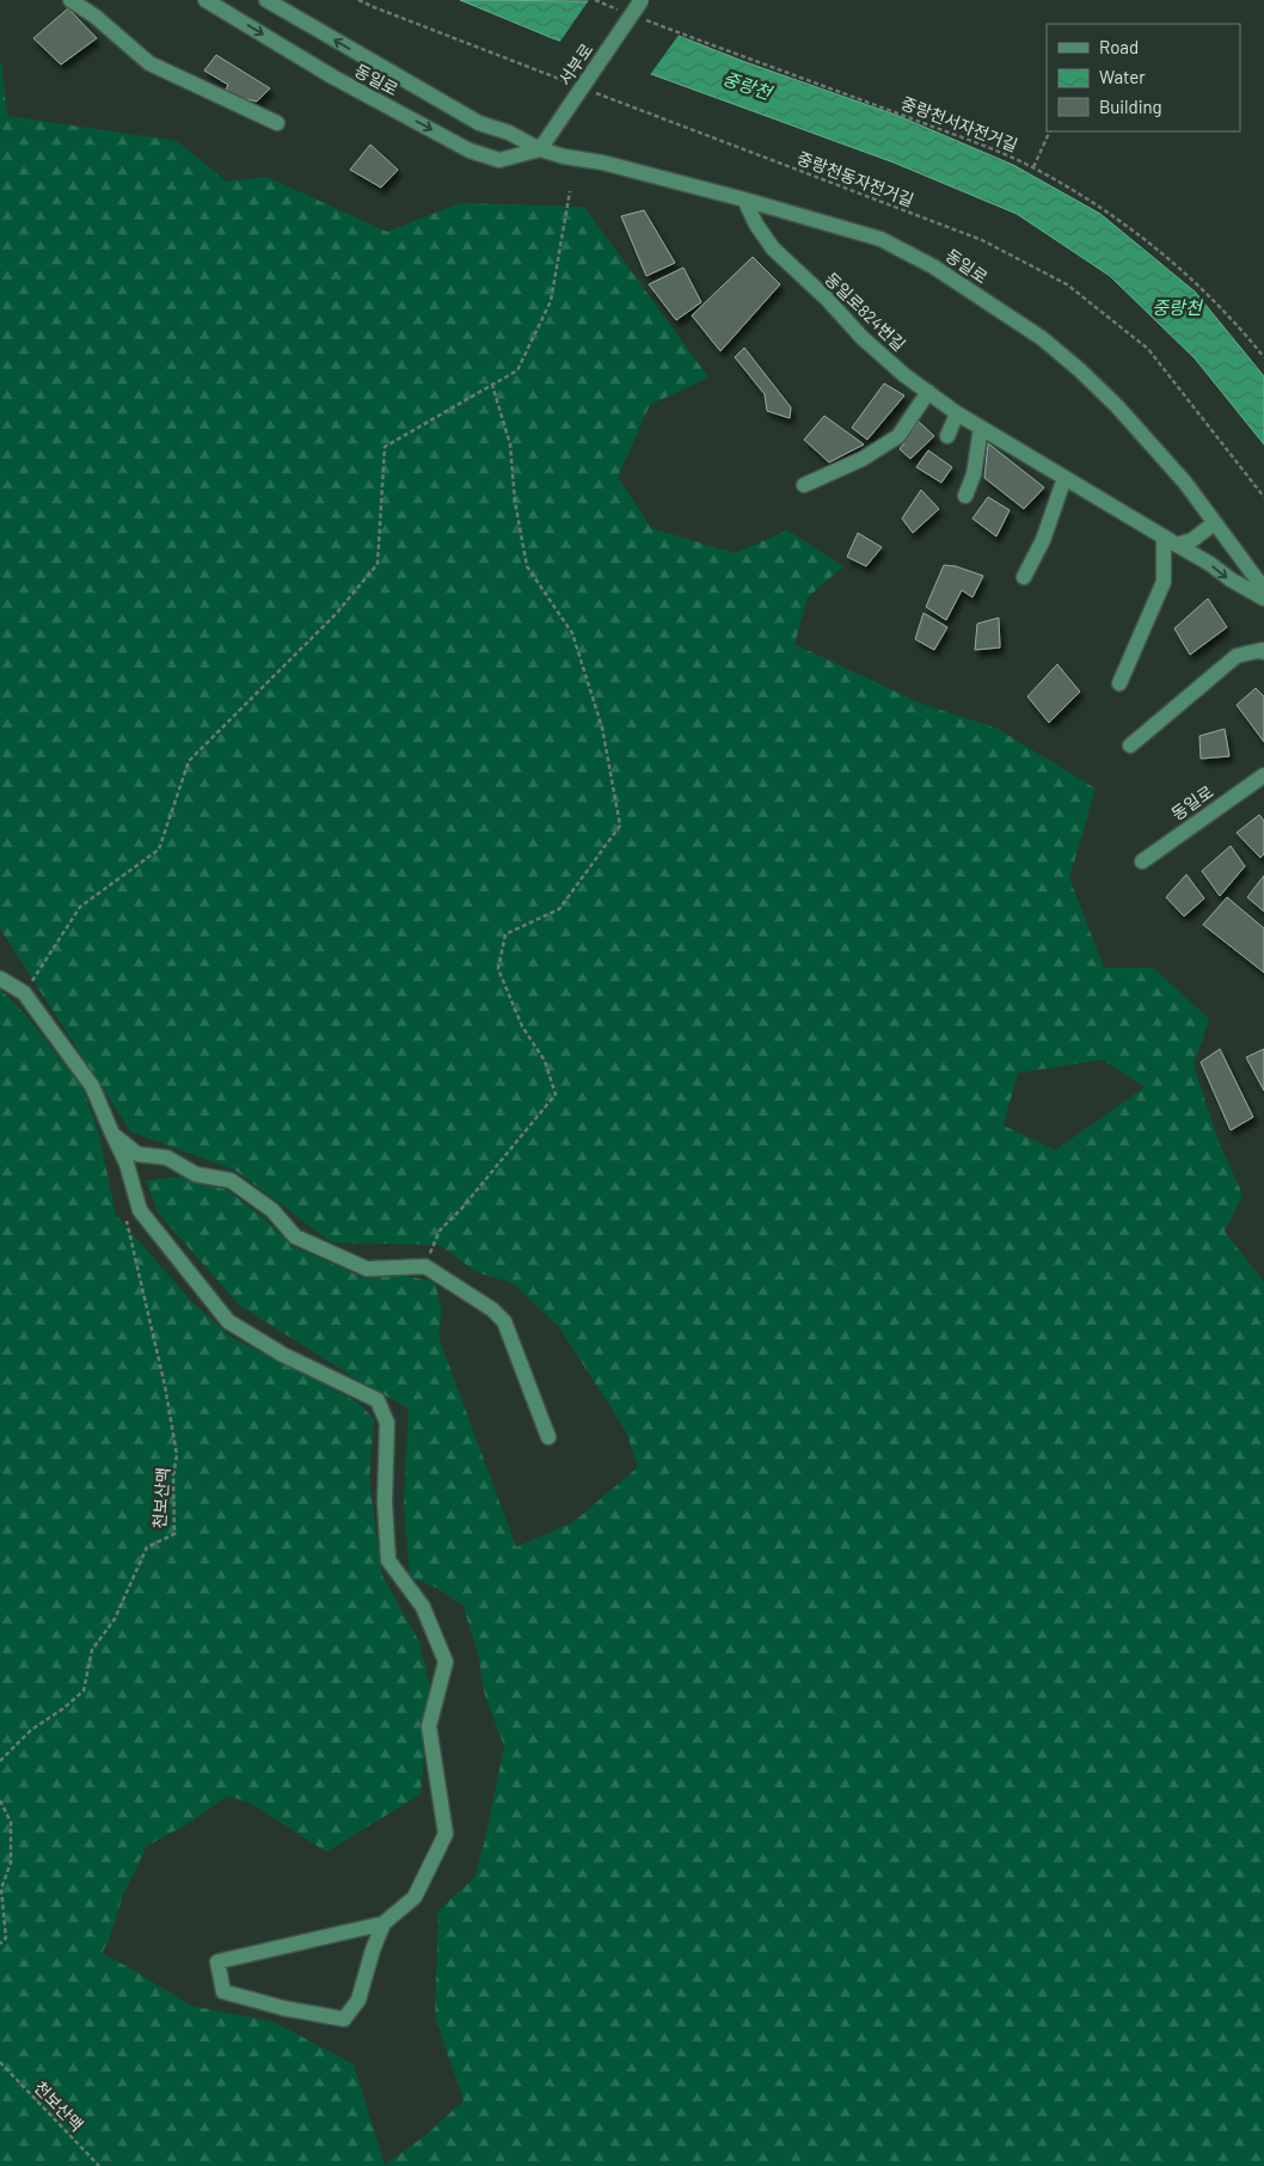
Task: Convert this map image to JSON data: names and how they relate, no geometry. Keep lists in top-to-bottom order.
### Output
{
  "streets": {
    "street": ["서부로", "동일로", "동일로824번길"],
    "path": ["중랑천서자전거길", "중랑천동자전거길", "천보산맥"]
  },
  "crossings": [
    ["서부로", "동일로"],
    ["동일로", "동일로824번길"]
  ],
  "water": ["중랑천"],
  "legend": ["Road", "Water", "Building"]
}
